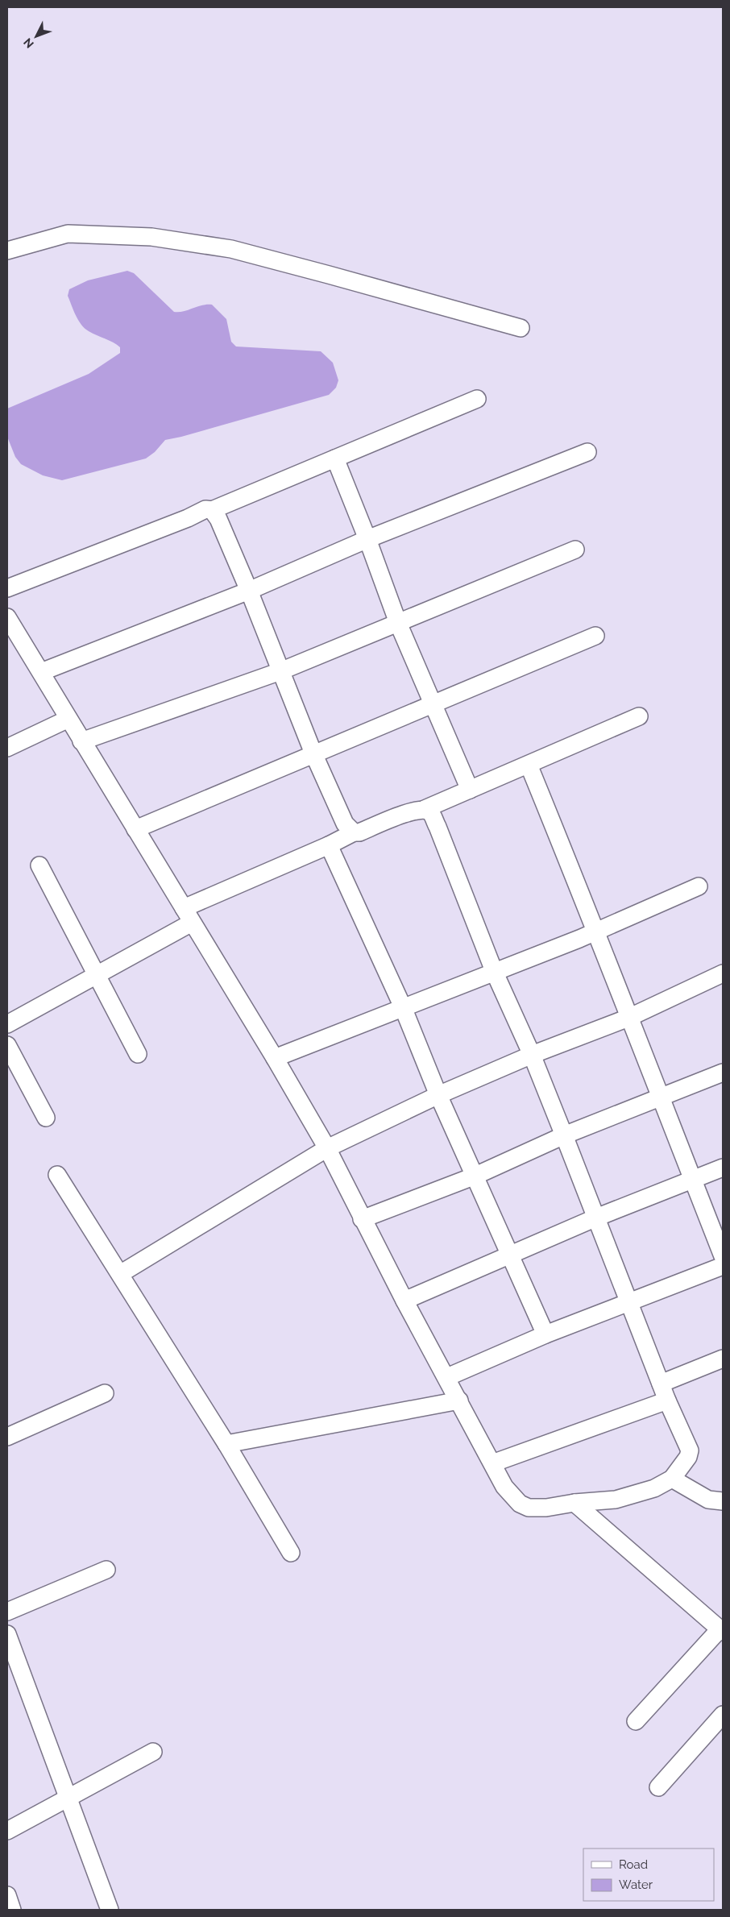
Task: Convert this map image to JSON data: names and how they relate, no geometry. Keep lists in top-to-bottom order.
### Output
{
  "legend": ["Road", "Water"],
  "north": "bottom left"
}
